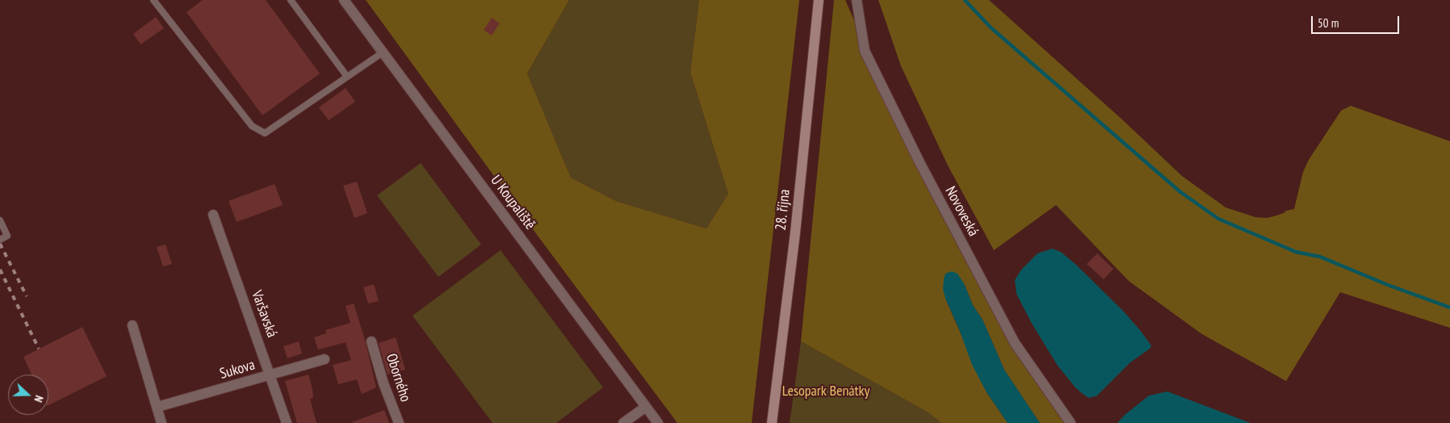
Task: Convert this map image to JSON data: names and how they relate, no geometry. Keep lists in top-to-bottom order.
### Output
{
  "streets": {
    "main road": ["28. října"],
    "street": [
      "U Koupaliště",
      "Novoveská",
      "Varšavská",
      "Sukova",
      "Oborného"
    ]
  },
  "crossings": [
    ["Varšavská", "Sukova"]
  ],
  "parks": ["Lesopark Benátky"],
  "scale_bar": "50 m",
  "north": "right"
}
